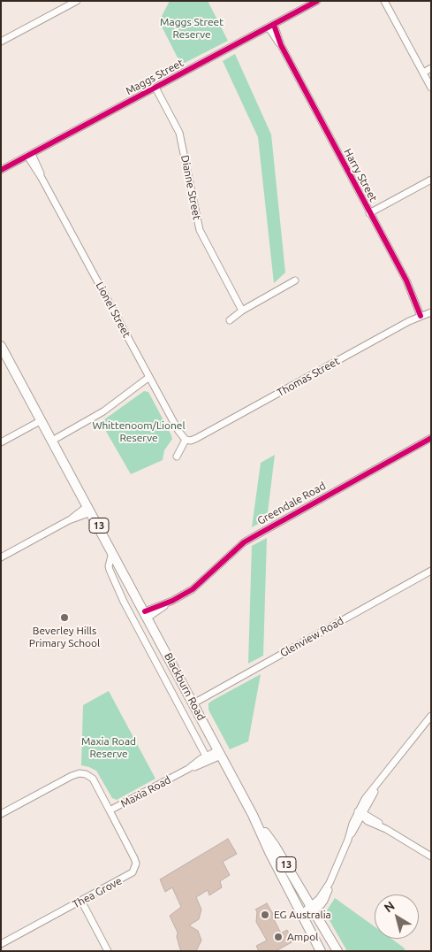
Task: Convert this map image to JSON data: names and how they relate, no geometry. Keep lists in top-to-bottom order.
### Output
{
  "streets": {
    "main road": ["13", "Blackburn Road"],
    "street": [
      "Maggs Street",
      "Harry Street",
      "Dianne Street",
      "Lionel Street",
      "Thomas Street",
      "Greendale Road",
      "Glenview Road",
      "Maxia Road",
      "Thea Grove"
    ]
  },
  "crossings": [
    ["Maggs Street", "Harry Street"],
    ["Maggs Street", "Dianne Street"],
    ["Maggs Street", "Lionel Street"],
    ["Harry Street", "Thomas Street"],
    ["Lionel Street", "Thomas Street"],
    ["Greendale Road", "Blackburn Road"],
    ["Glenview Road", "Blackburn Road"],
    ["Blackburn Road", "Maxia Road"],
    ["Maxia Road", "Thea Grove"]
  ],
  "parks": ["Maggs Street Reserve", "Whittenoom/Lionel Reserve", "Maxia Road Reserve"],
  "places": ["Beverley Hills Primary School", "EG Australia", "Ampol"],
  "north": "top left"
}
